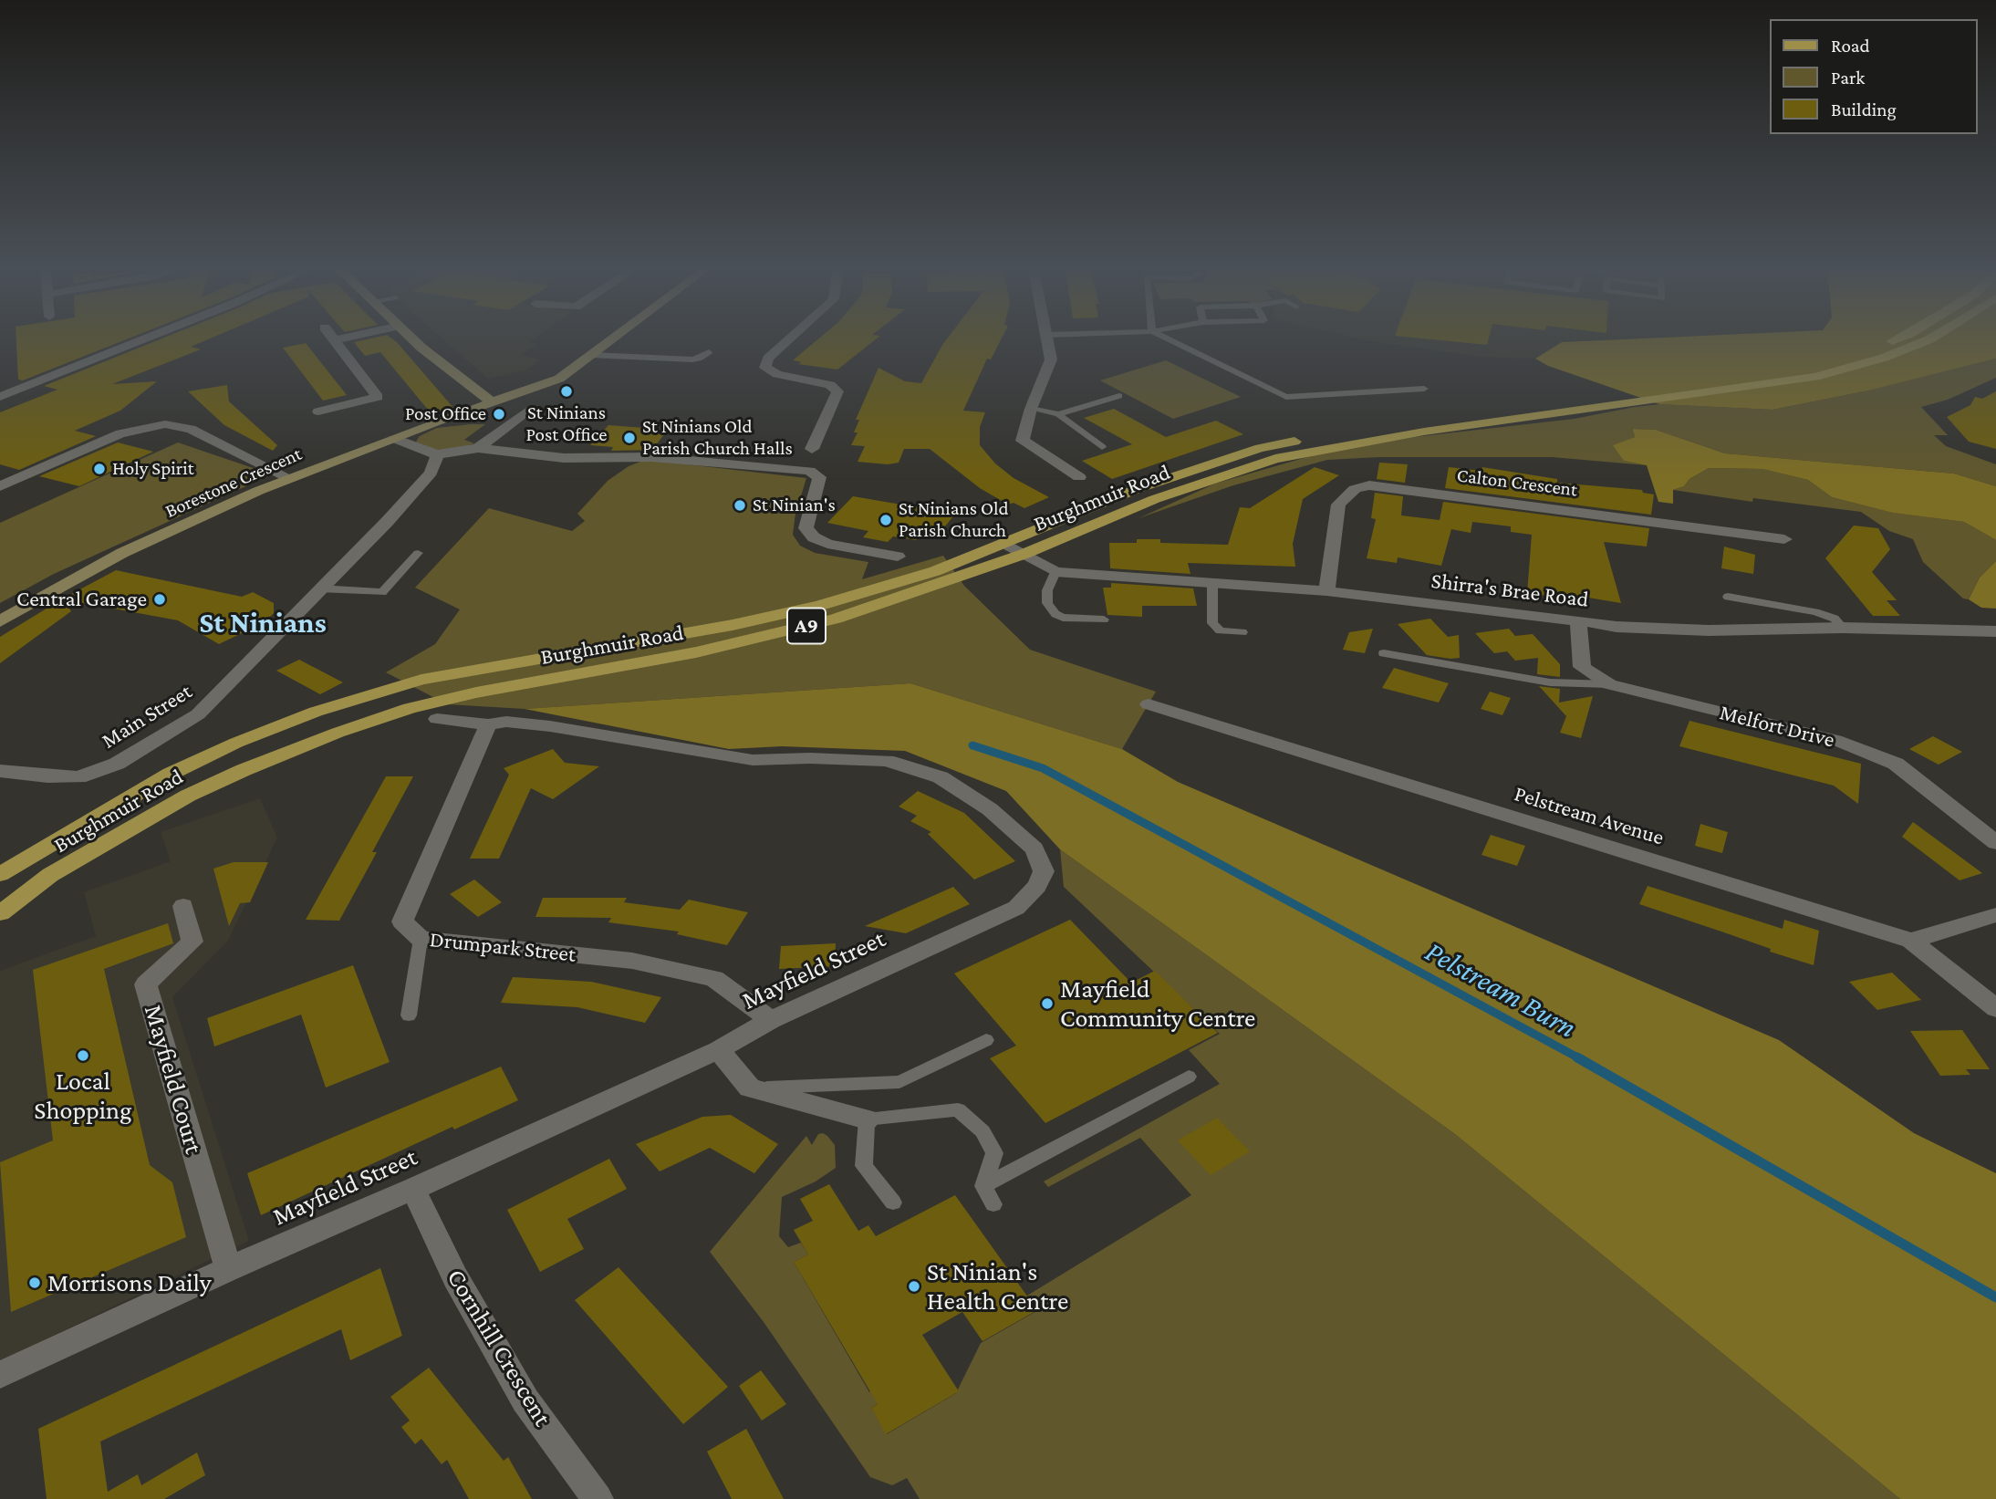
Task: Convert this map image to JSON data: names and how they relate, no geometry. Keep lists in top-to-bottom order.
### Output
{
  "streets": {
    "main road": ["Borestone Crescent", "Burghmuir Road", "A9"],
    "street": [
      "Calton Crescent",
      "Shirra's Brae Road",
      "Main Street",
      "Melfort Drive",
      "Pelstream Avenue",
      "Drumpark Street",
      "Mayfield Street",
      "Mayfield Court",
      "Cornhill Crescent"
    ]
  },
  "crossings": [
    ["Calton Crescent", "Shirra's Brae Road"],
    ["Burghmuir Road", "Shirra's Brae Road"],
    ["Shirra's Brae Road", "Melfort Drive"],
    ["Drumpark Street", "Mayfield Street"],
    ["Mayfield Street", "Mayfield Court"],
    ["Mayfield Street", "Cornhill Crescent"]
  ],
  "districts": ["St Ninians"],
  "water": ["Pelstream Burn"],
  "places": [
    "St Ninians Post Office",
    "Post Office",
    "St Ninians Old Parish Church Halls",
    "Holy Spirit",
    "St Ninian's",
    "St Ninians Old Parish Church",
    "Central Garage",
    "Mayfield Community Centre",
    "Local Shopping",
    "Morrisons Daily",
    "St Ninian's Health Centre"
  ],
  "legend": ["Road", "Park", "Building"]
}
